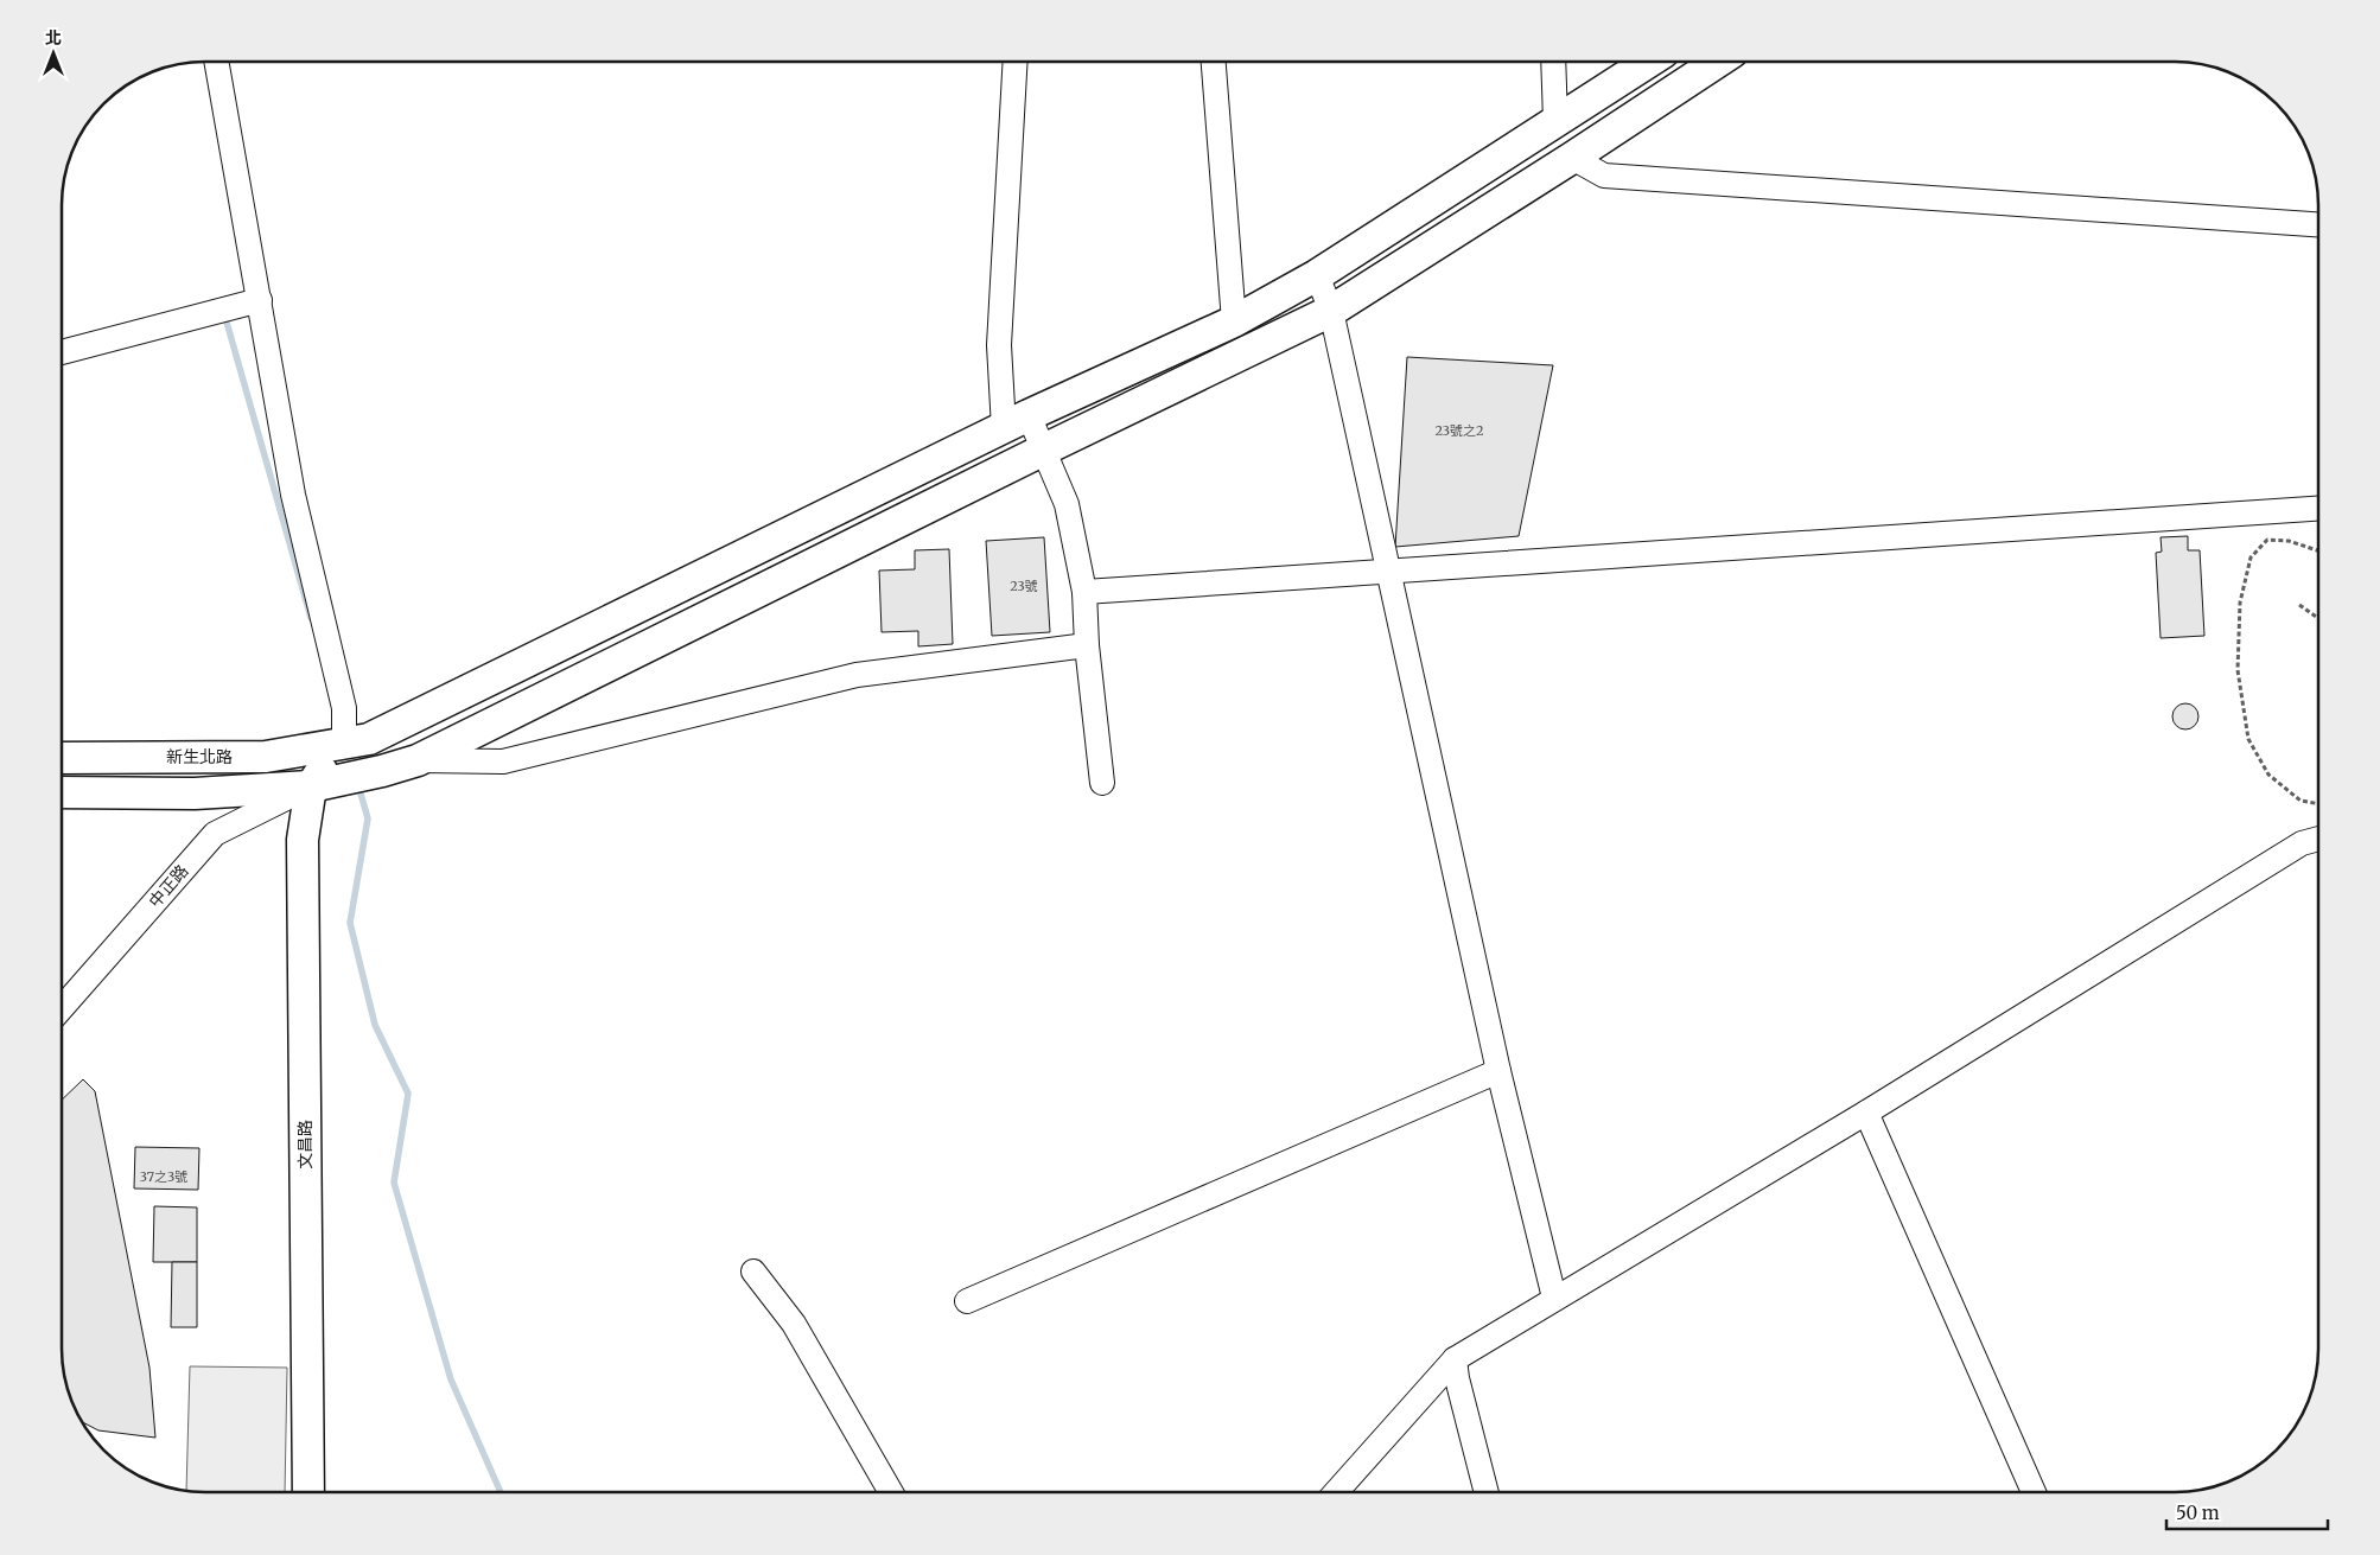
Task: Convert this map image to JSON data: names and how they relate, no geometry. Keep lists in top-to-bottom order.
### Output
{
  "streets": {
    "main road": ["新生北路", "文昌路"],
    "street": ["中正路"]
  },
  "crossings": [
    ["中正路", "文昌路"]
  ],
  "house_numbers": ["23號之2", "23號", "37之3號"],
  "scale_bar": "50 m",
  "north": "top"
}
